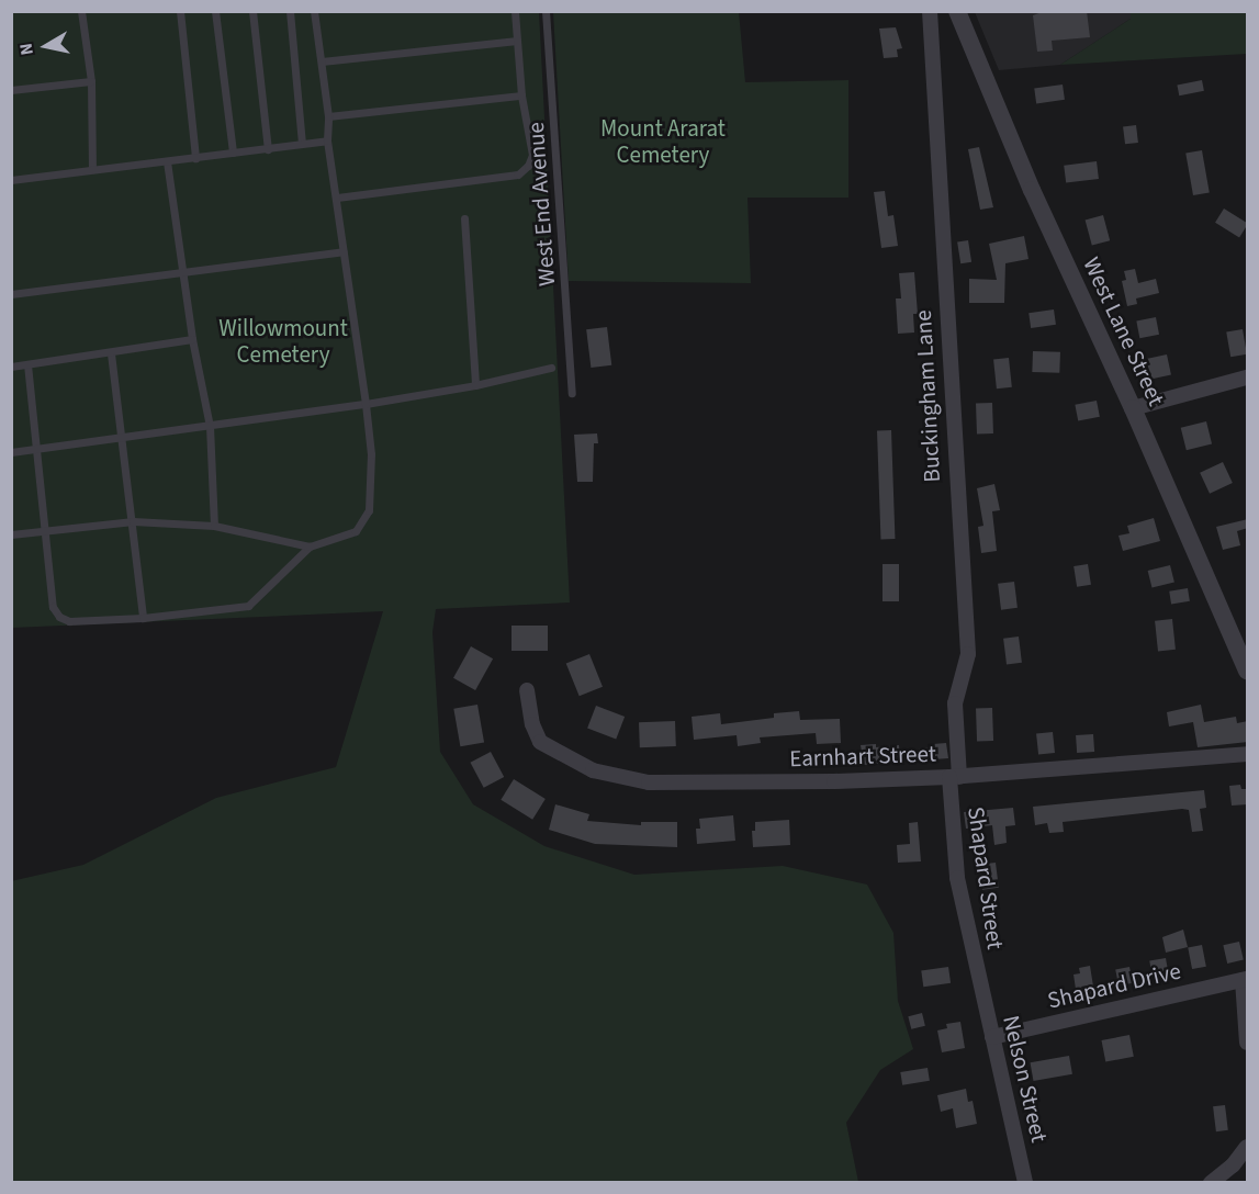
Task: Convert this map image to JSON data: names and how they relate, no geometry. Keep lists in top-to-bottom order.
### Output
{
  "streets": {
    "street": [
      "West Lane Street",
      "Buckingham Lane",
      "Earnhart Street",
      "Shapard Street",
      "Shapard Drive",
      "Nelson Street"
    ],
    "lane": ["West End Avenue"]
  },
  "crossings": [
    ["Buckingham Lane", "Earnhart Street"],
    ["Buckingham Lane", "Shapard Street"],
    ["Earnhart Street", "Shapard Street"],
    ["Shapard Street", "Nelson Street"],
    ["Shapard Drive", "Nelson Street"]
  ],
  "parks": ["Mount Ararat Cemetery", "Willowmount Cemetery"],
  "north": "left"
}
